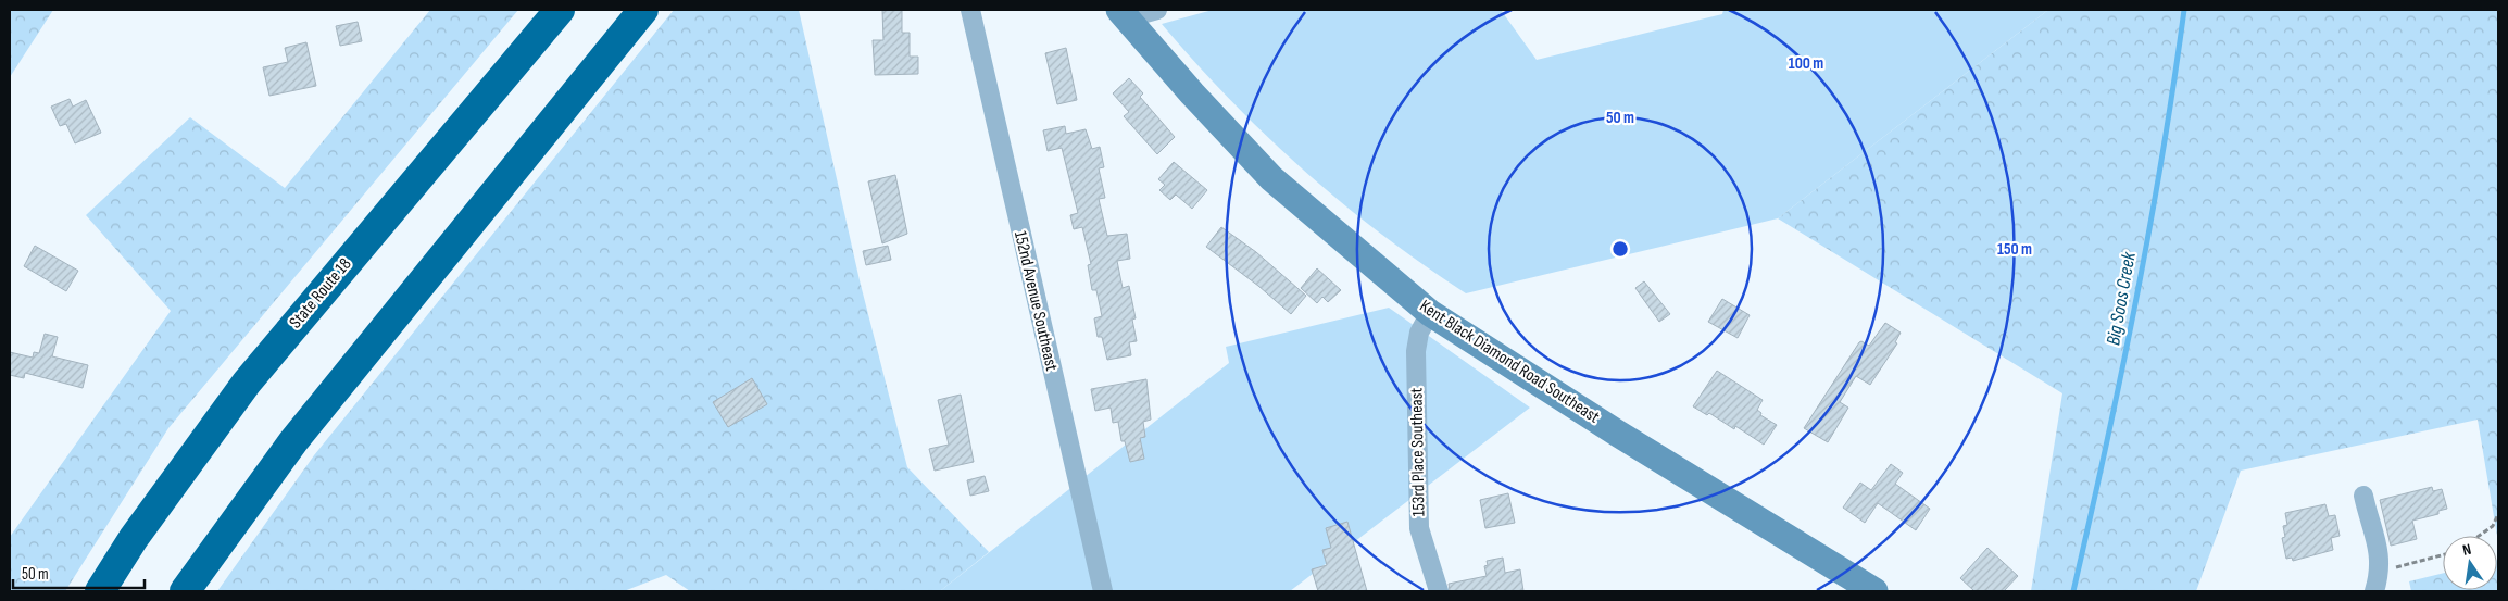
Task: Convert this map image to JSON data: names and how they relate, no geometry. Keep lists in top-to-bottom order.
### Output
{
  "streets": {
    "highway": ["State Route 18"],
    "street": ["152nd Avenue Southeast", "Kent Black Diamond Road Southeast", "153rd Place Southeast"]
  },
  "crossings": [
    ["Kent Black Diamond Road Southeast", "153rd Place Southeast"]
  ],
  "water": ["Big Soos Creek"],
  "scale_bar": "50 m",
  "north": "top",
  "rings": ["100 m", "50 m", "150 m"]
}
